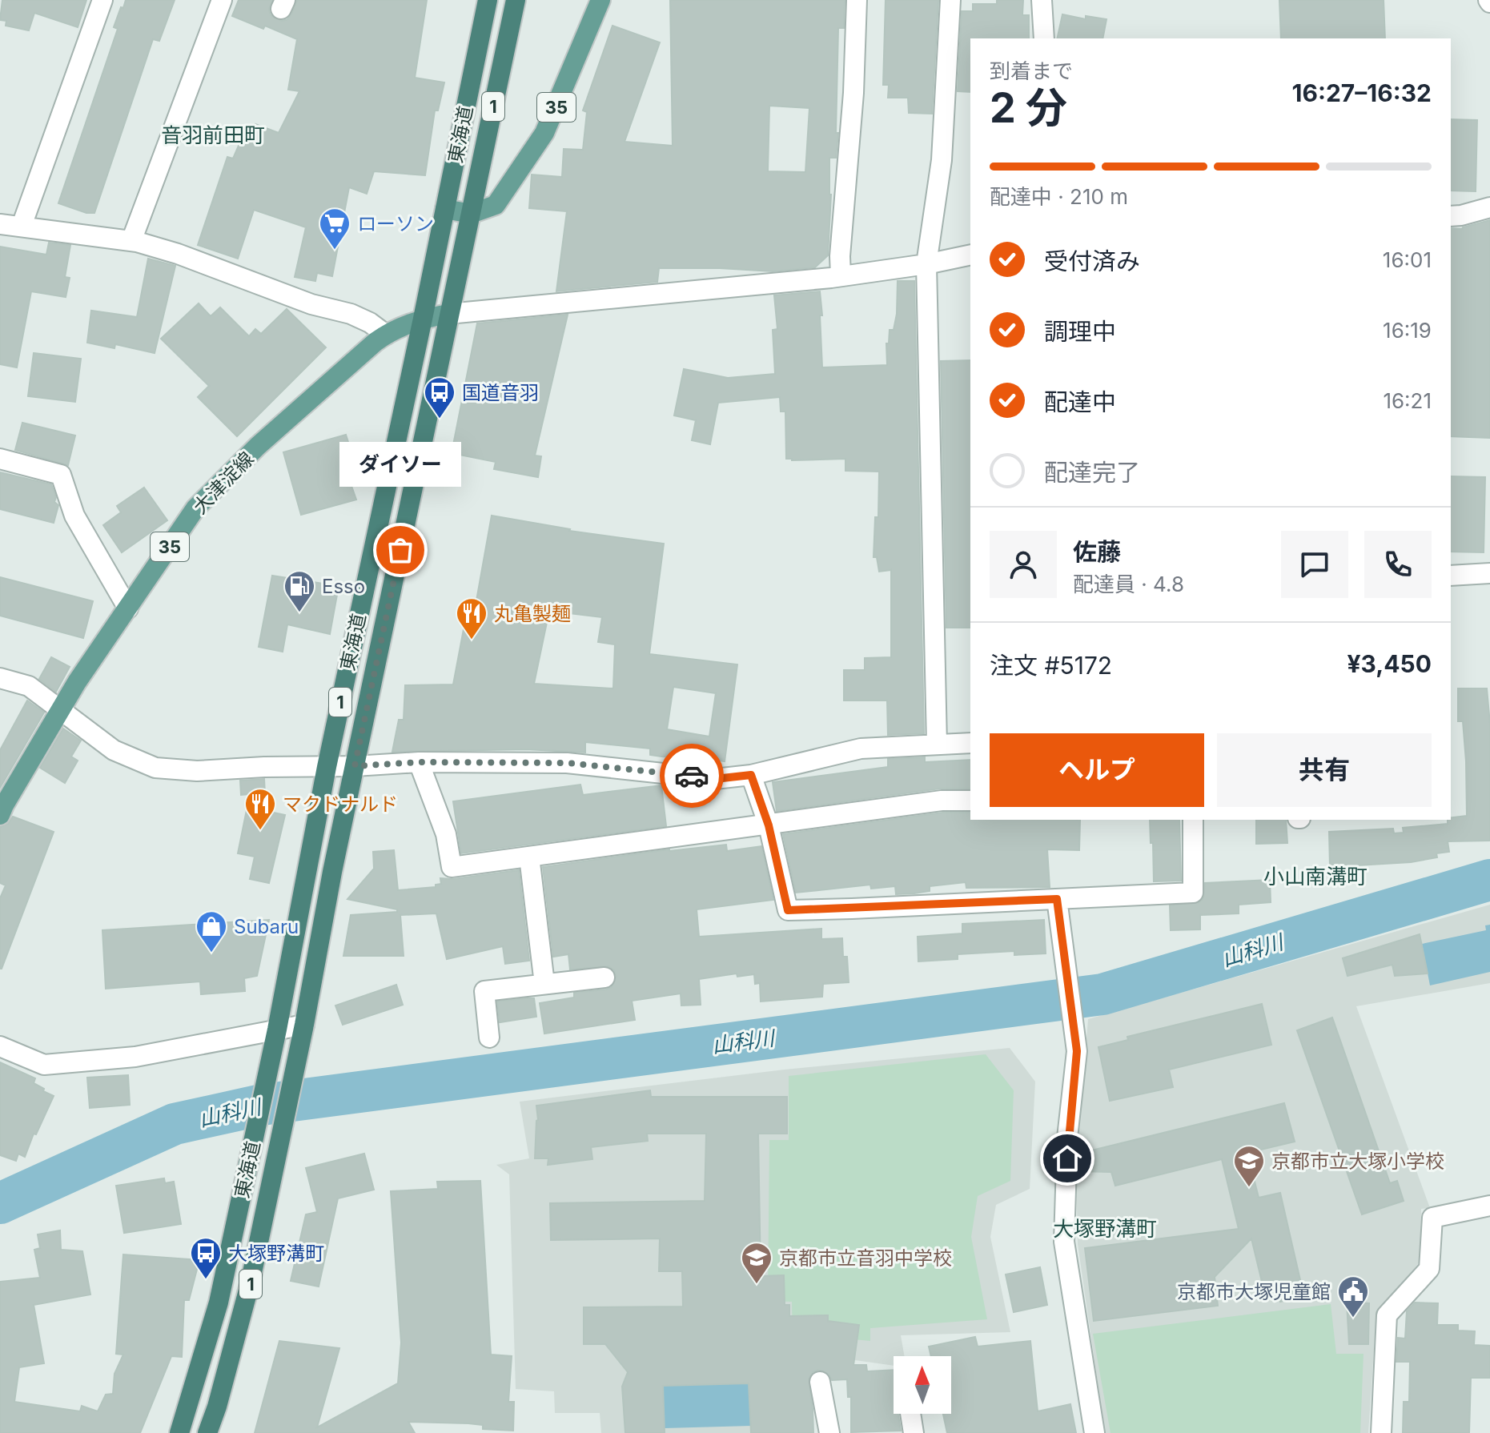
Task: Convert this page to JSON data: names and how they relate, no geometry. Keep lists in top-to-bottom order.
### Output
{
  "streets": {
    "highway": ["1", "東海道"],
    "main road": ["35", "大津淀線"]
  },
  "crossings": [
    ["35", "東海道"],
    ["東海道", "大津淀線"]
  ],
  "districts": ["音羽前田町", "小山南溝町", "大塚野溝町"],
  "water": ["山科川"],
  "places": {
    "supermarket": ["ローソン"],
    "bus stop": ["国道音羽", "大塚野溝町"],
    "other": ["ダイソー"],
    "fuel station": ["Esso"],
    "restaurant": ["丸亀製麺", "マクドナルド"],
    "shop": ["Subaru"],
    "school or university": ["京都市立大塚小学校", "京都市立音羽中学校"],
    "public building": ["京都市大塚児童館"]
  },
  "north": "top",
  "page": {
    "heading": ["2 分", "到着まで", "16:27–16:32"],
    "panel": [
      "佐藤",
      "配達員 · 4.8",
      "注文 #5172",
      "¥3,450"
    ],
    "bar": "配達中 · 210 m",
    "list": [
      ["受付済み", "16:01"],
      ["調理中", "16:19"],
      ["配達中", "16:21"],
      "配達完了"
    ],
    "bubble": "ダイソー",
    "buttons": ["ヘルプ", "共有"]
  }
}
